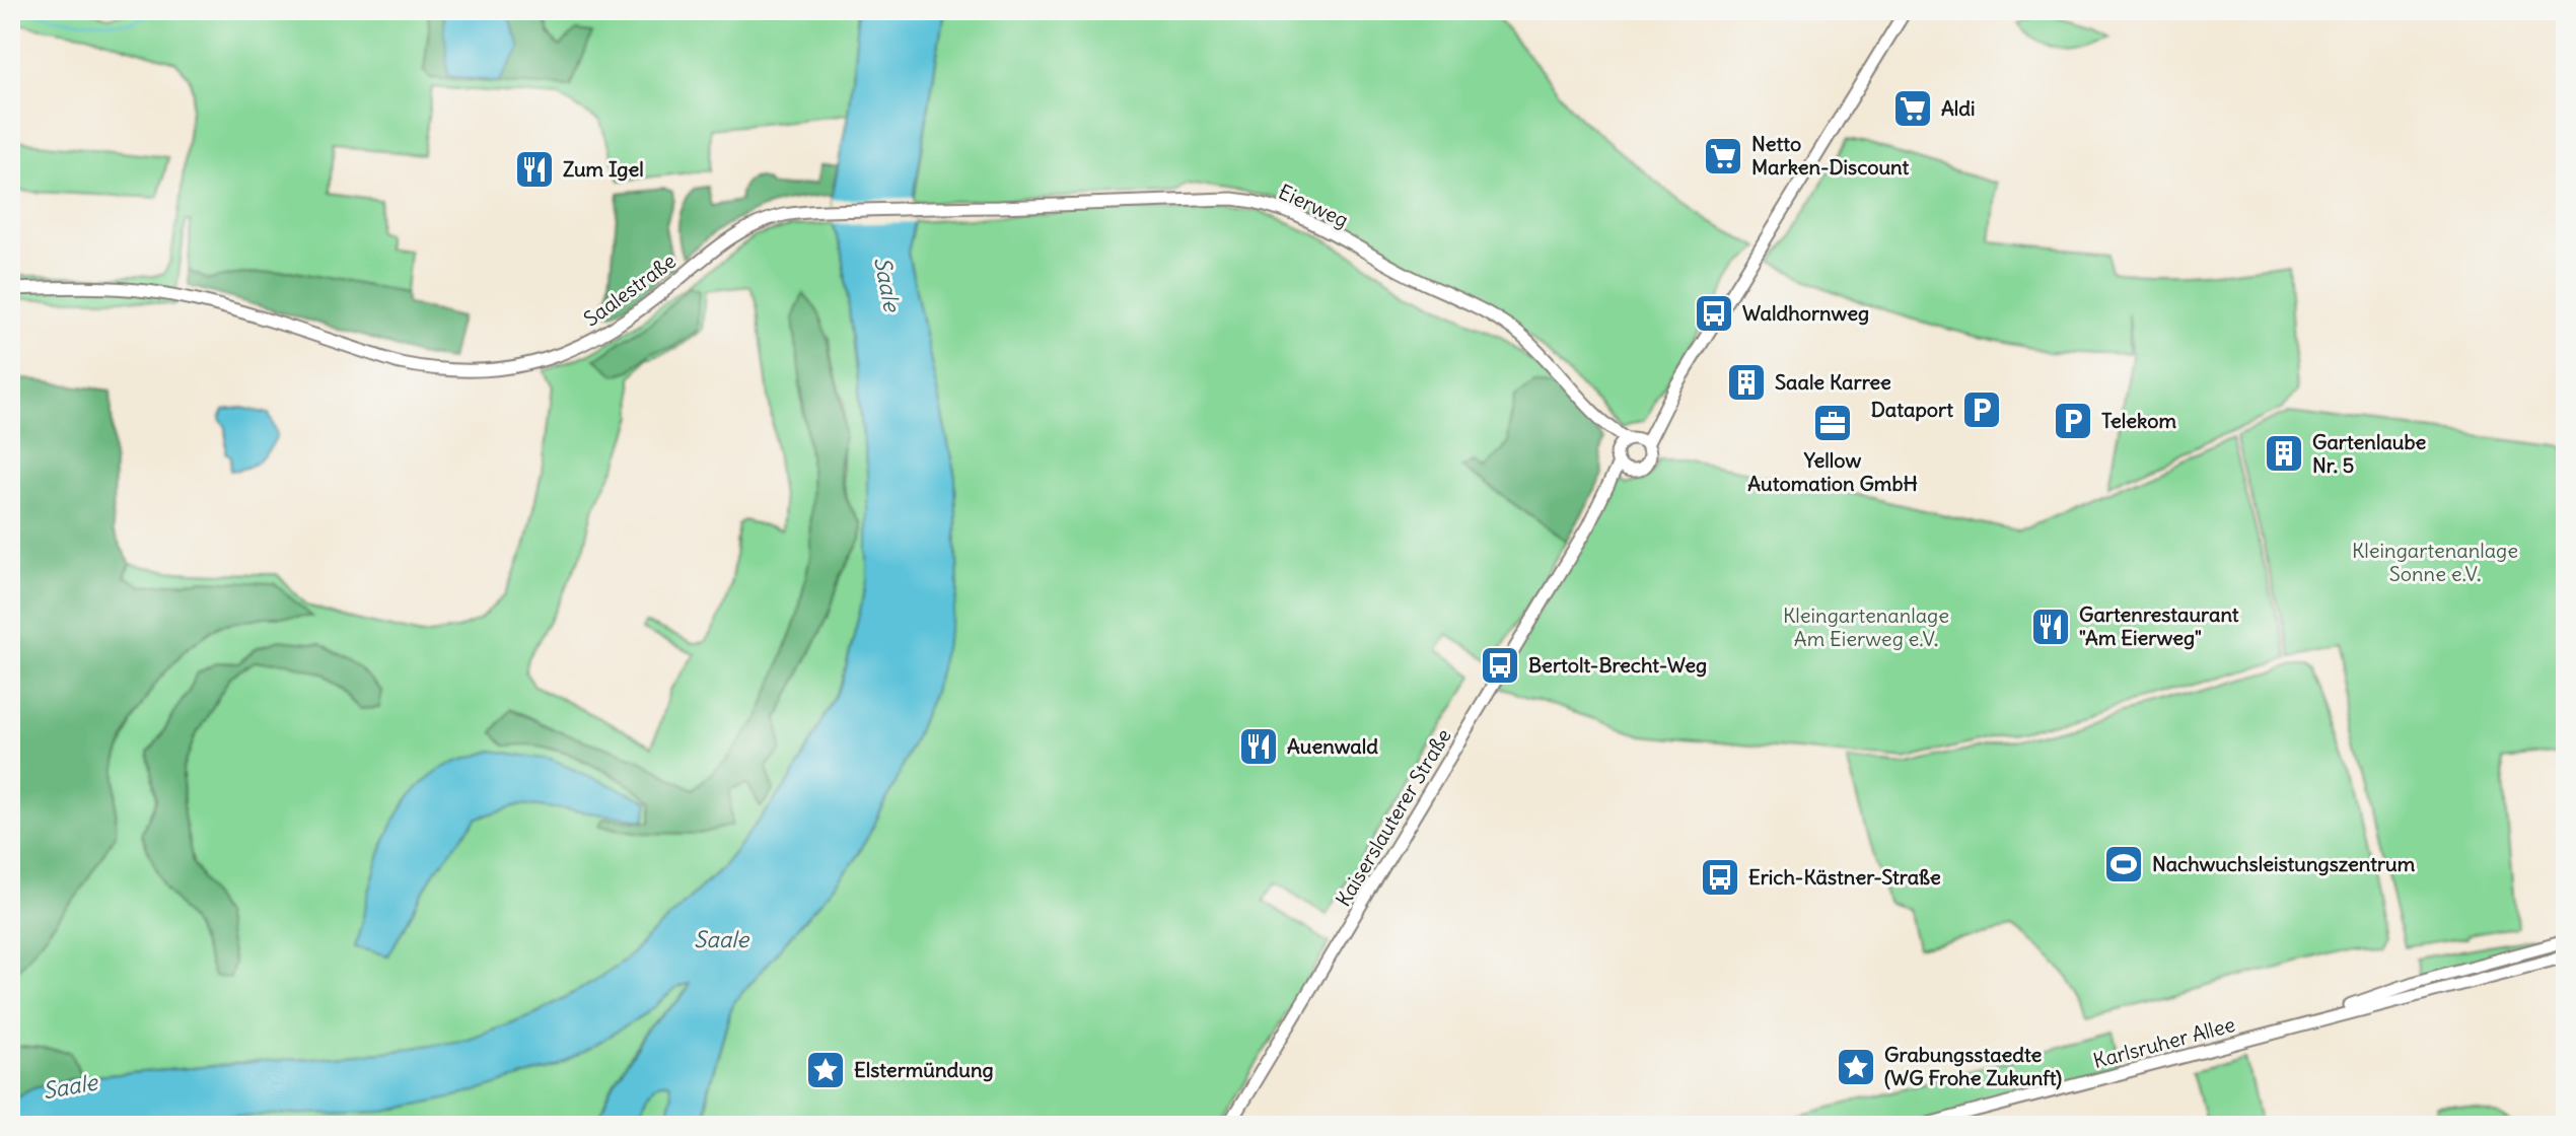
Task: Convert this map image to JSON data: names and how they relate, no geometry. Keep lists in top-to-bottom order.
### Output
{
  "streets": {
    "street": [
      "Eierweg",
      "Saalestraße",
      "Kaiserslauterer Straße",
      "Karlsruher Allee"
    ]
  },
  "crossings": [
    ["Eierweg", "Saalestraße"],
    ["Eierweg", "Kaiserslauterer Straße"]
  ],
  "water": ["Saale"],
  "parks": ["Kleingartenanlage Sonne e.V.", "Kleingartenanlage Am Eierweg e.V."],
  "places": {
    "supermarket": ["Aldi", "Netto Marken-Discount"],
    "restaurant": ["Zum Igel", "Gartenrestaurant \"Am Eierweg\"", "Auenwald"],
    "bus stop": ["Waldhornweg", "Bertolt-Brecht-Weg", "Erich-Kästner-Straße"],
    "building": ["Saale Karree", "Gartenlaube Nr. 5"],
    "parking": ["Dataport", "Telekom"],
    "office": ["Yellow Automation GmbH"],
    "sports": ["Nachwuchsleistungszentrum"],
    "place": ["Grabungsstaedte (WG Frohe Zukunft)", "Elstermündung"]
  }
}
